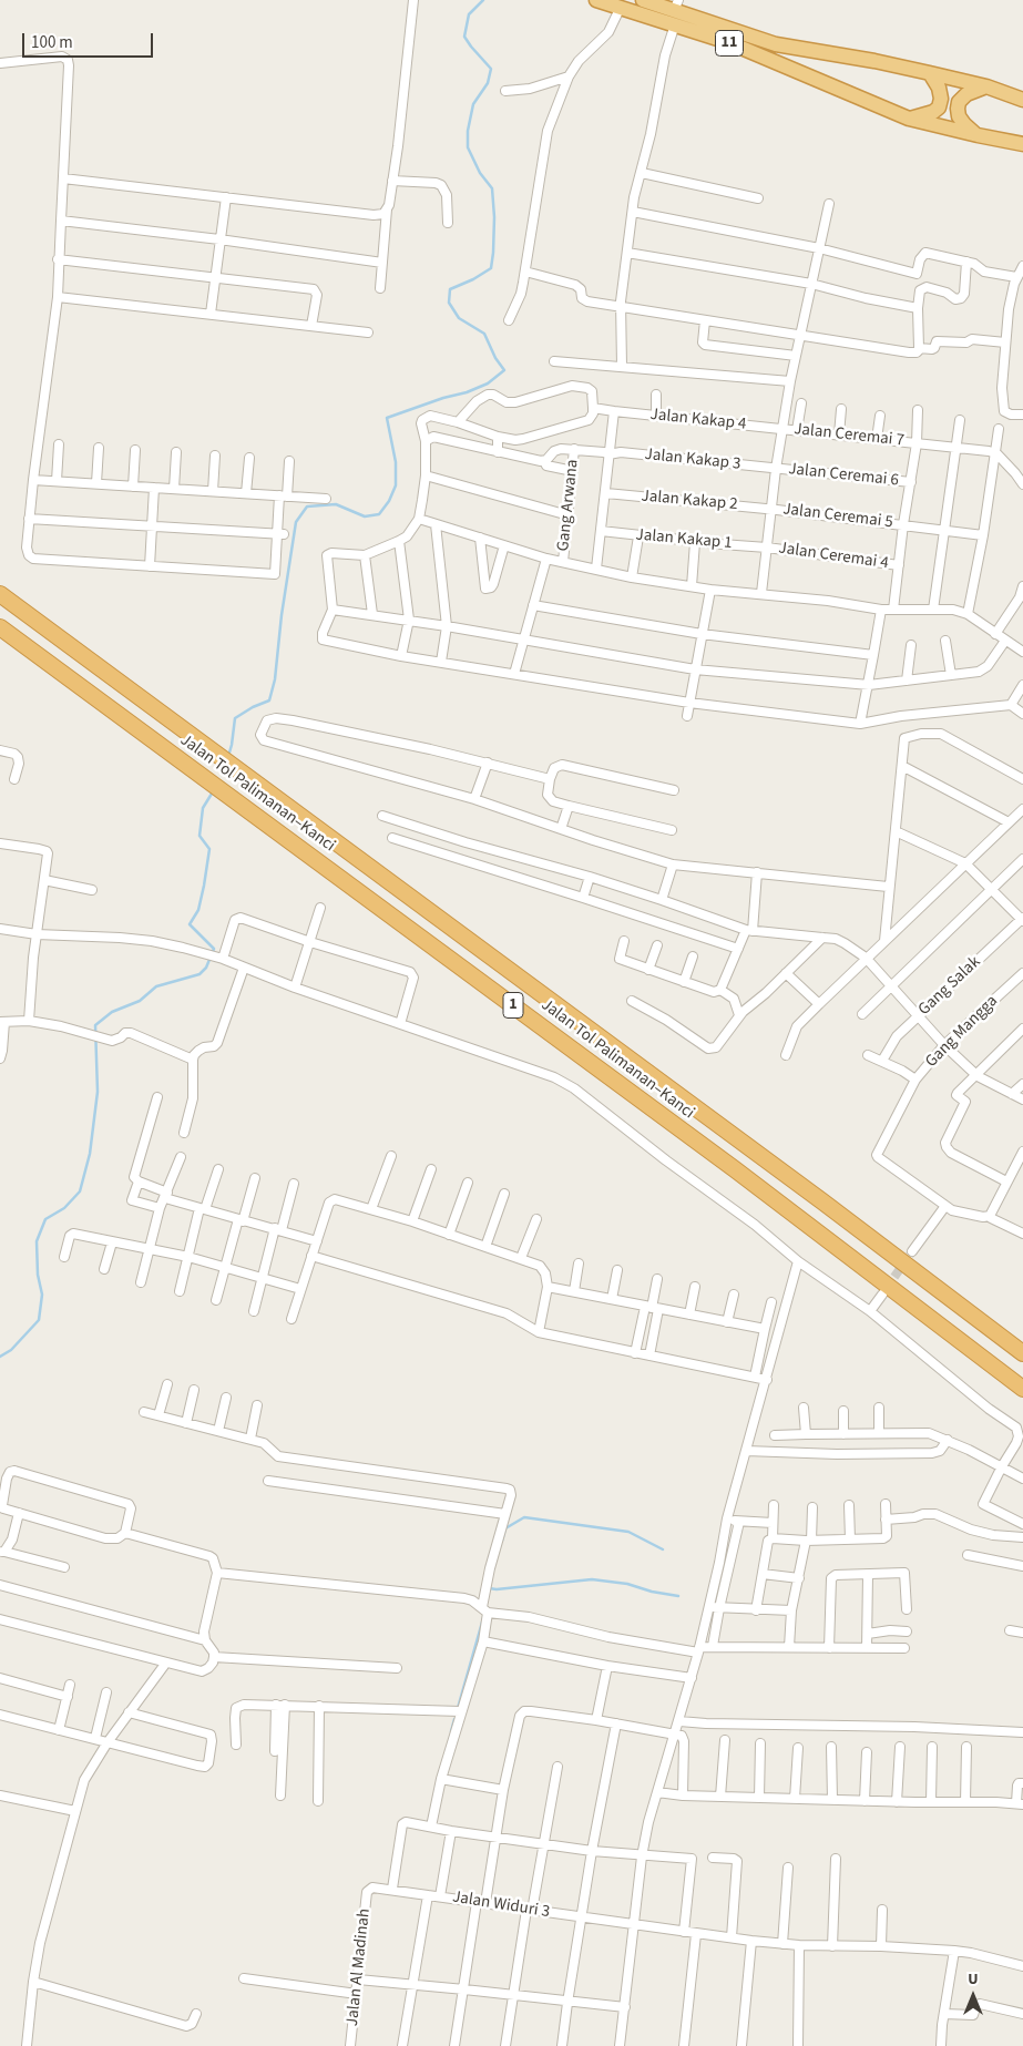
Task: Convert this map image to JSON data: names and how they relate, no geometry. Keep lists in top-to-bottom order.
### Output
{
  "streets": {
    "highway": ["11", "Jalan Tol Palimanan–Kanci", "1"],
    "street": [
      "Jalan Kakap 4",
      "Jalan Ceremai 7",
      "Jalan Kakap 3",
      "Jalan Ceremai 6",
      "Jalan Kakap 2",
      "Gang Arwana",
      "Jalan Ceremai 5",
      "Jalan Kakap 1",
      "Jalan Ceremai 4",
      "Gang Salak",
      "Gang Mangga",
      "Jalan Widuri 3",
      "Jalan Al Madinah"
    ]
  },
  "crossings": [
    ["Jalan Kakap 4", "Jalan Ceremai 7"],
    ["Jalan Kakap 3", "Jalan Ceremai 6"],
    ["Jalan Kakap 3", "Gang Arwana"],
    ["Jalan Kakap 2", "Jalan Ceremai 5"],
    ["Jalan Kakap 1", "Jalan Ceremai 4"],
    ["Jalan Widuri 3", "Jalan Al Madinah"]
  ],
  "scale_bar": "100 m",
  "north": "top"
}
